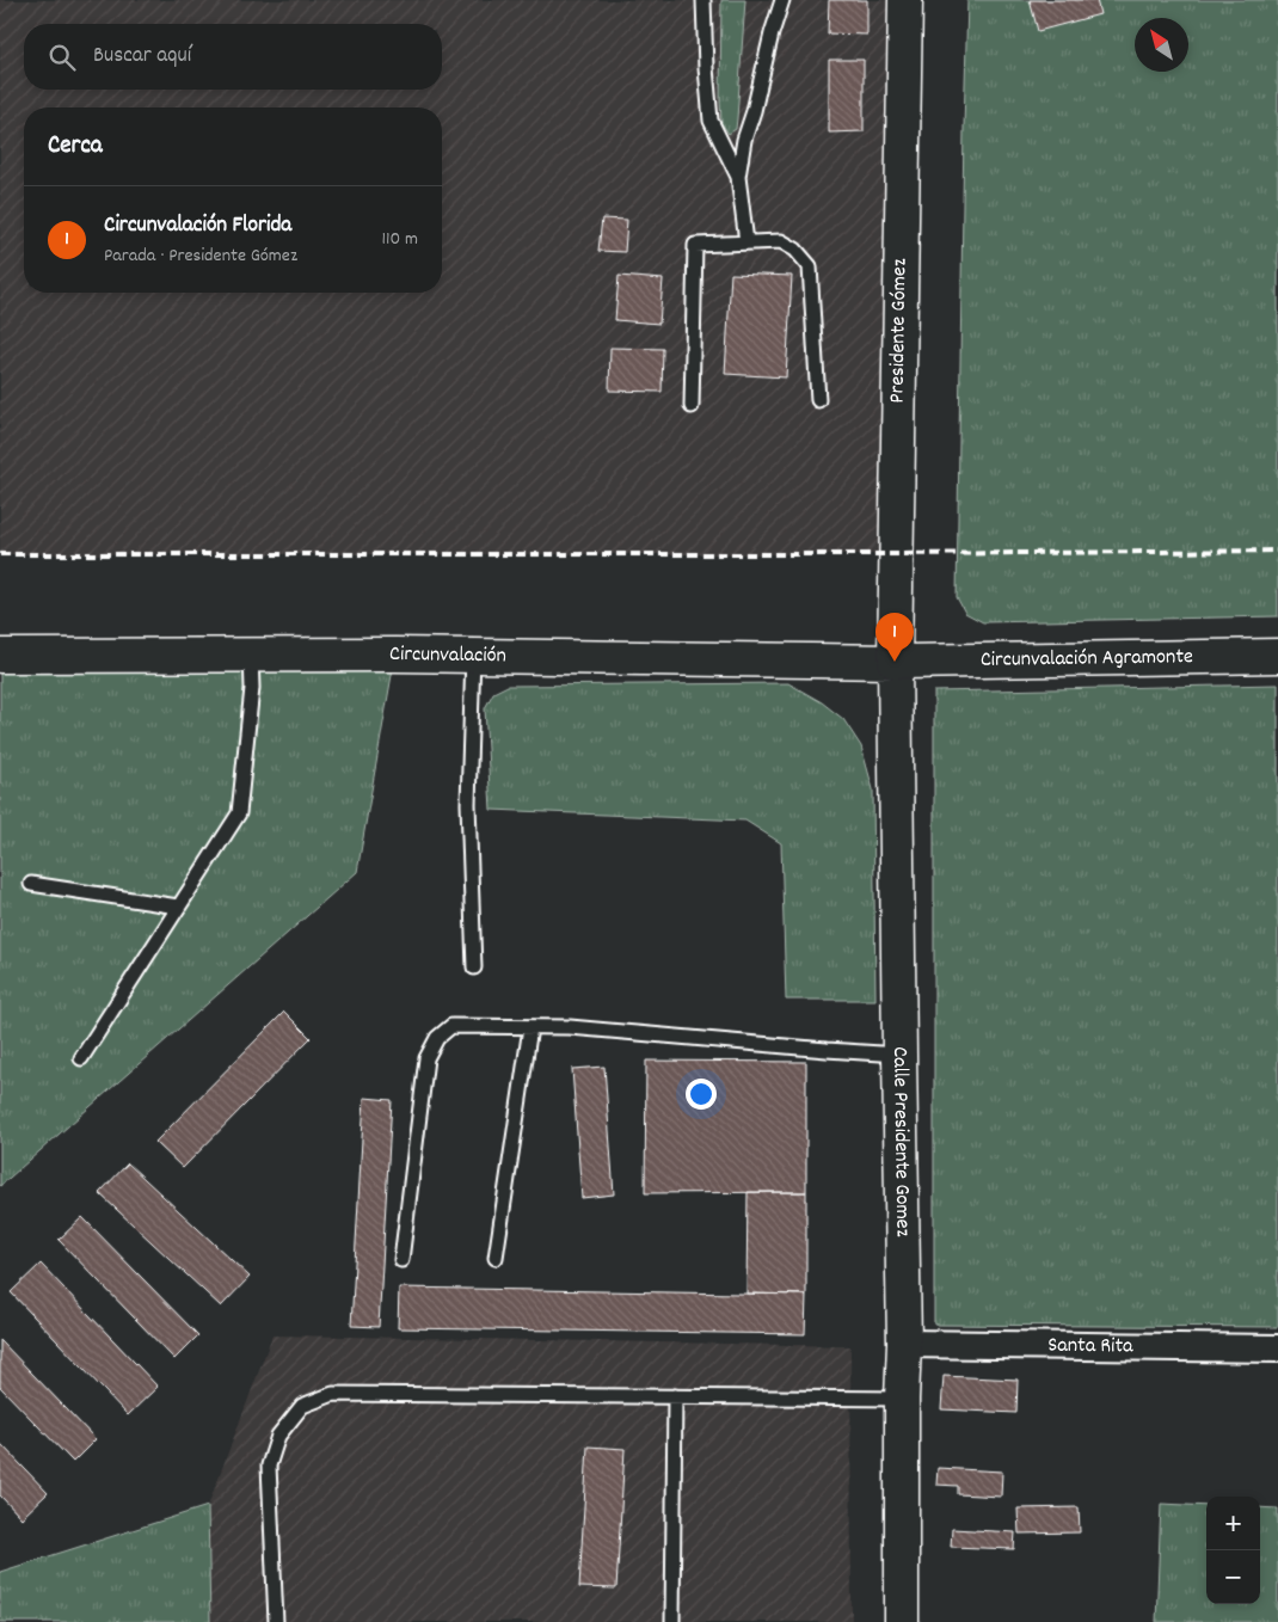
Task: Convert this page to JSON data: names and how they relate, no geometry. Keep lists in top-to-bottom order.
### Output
{
  "streets": {
    "street": [
      "Presidente Gómez",
      "Circunvalación",
      "Circunvalación Agramonte",
      "Calle Presidente Gomez",
      "Santa Rita"
    ]
  },
  "crossings": [
    ["Presidente Gómez", "Circunvalación"],
    ["Presidente Gómez", "Circunvalación Agramonte"],
    ["Presidente Gómez", "Calle Presidente Gomez"],
    ["Circunvalación", "Circunvalación Agramonte"],
    ["Circunvalación", "Calle Presidente Gomez"],
    ["Circunvalación Agramonte", "Calle Presidente Gomez"],
    ["Calle Presidente Gomez", "Santa Rita"]
  ],
  "north": "top left",
  "page": {
    "search": "Buscar aquí",
    "heading": "Cerca",
    "list": [
      {
        "mark": "1",
        "name": "Circunvalación Florida",
        "note": "Parada · Presidente Gómez",
        "value": "110 m"
      }
    ],
    "pins": "1",
    "map_buttons": ["+", "−"]
  }
}
